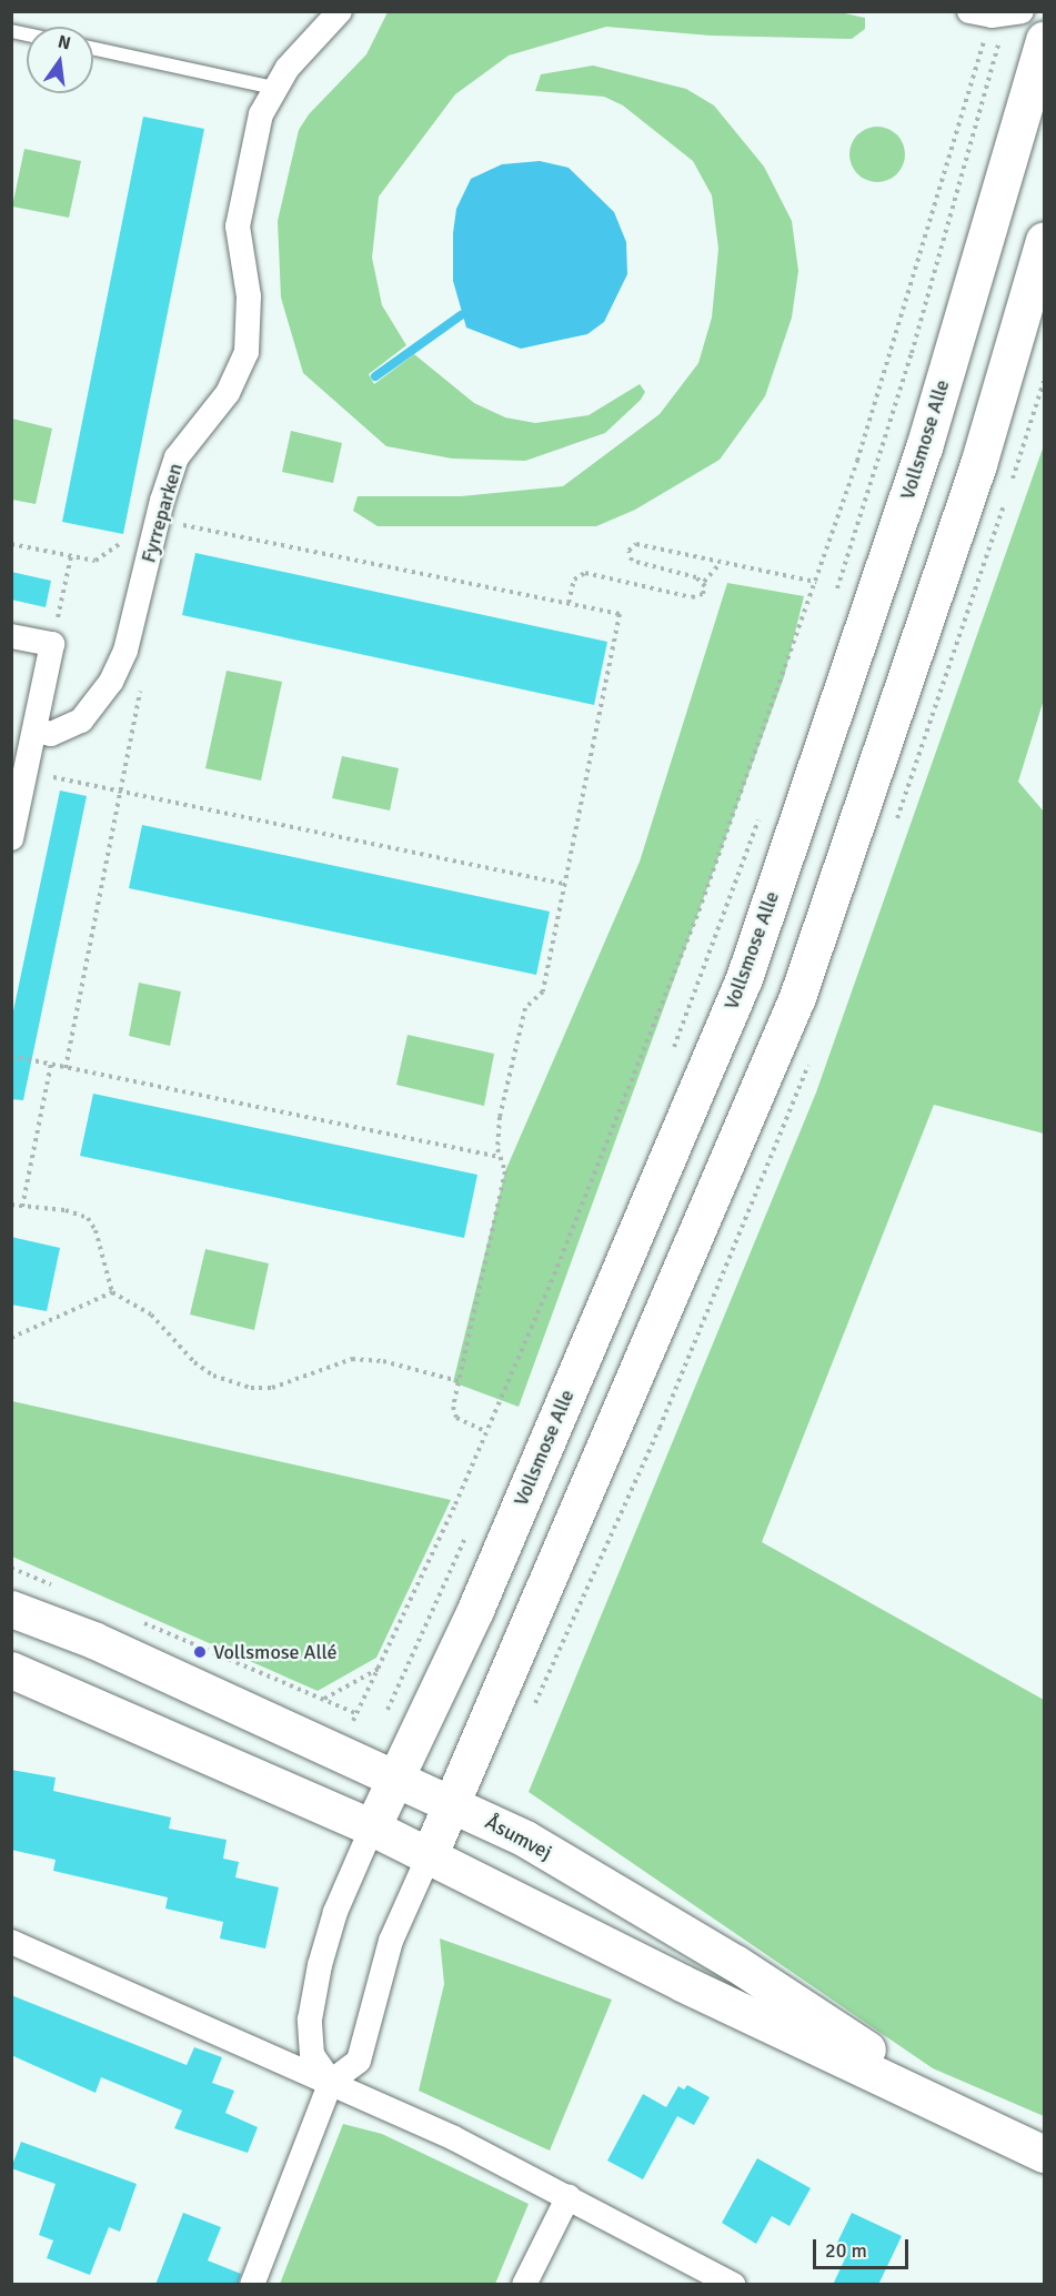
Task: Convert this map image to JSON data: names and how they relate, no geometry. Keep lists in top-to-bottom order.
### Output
{
  "streets": {
    "street": ["Vollsmose Alle", "Fyrreparken", "Åsumvej"]
  },
  "crossings": [
    ["Vollsmose Alle", "Åsumvej"]
  ],
  "places": ["Vollsmose Allé"],
  "scale_bar": "20 m",
  "north": "top"
}
